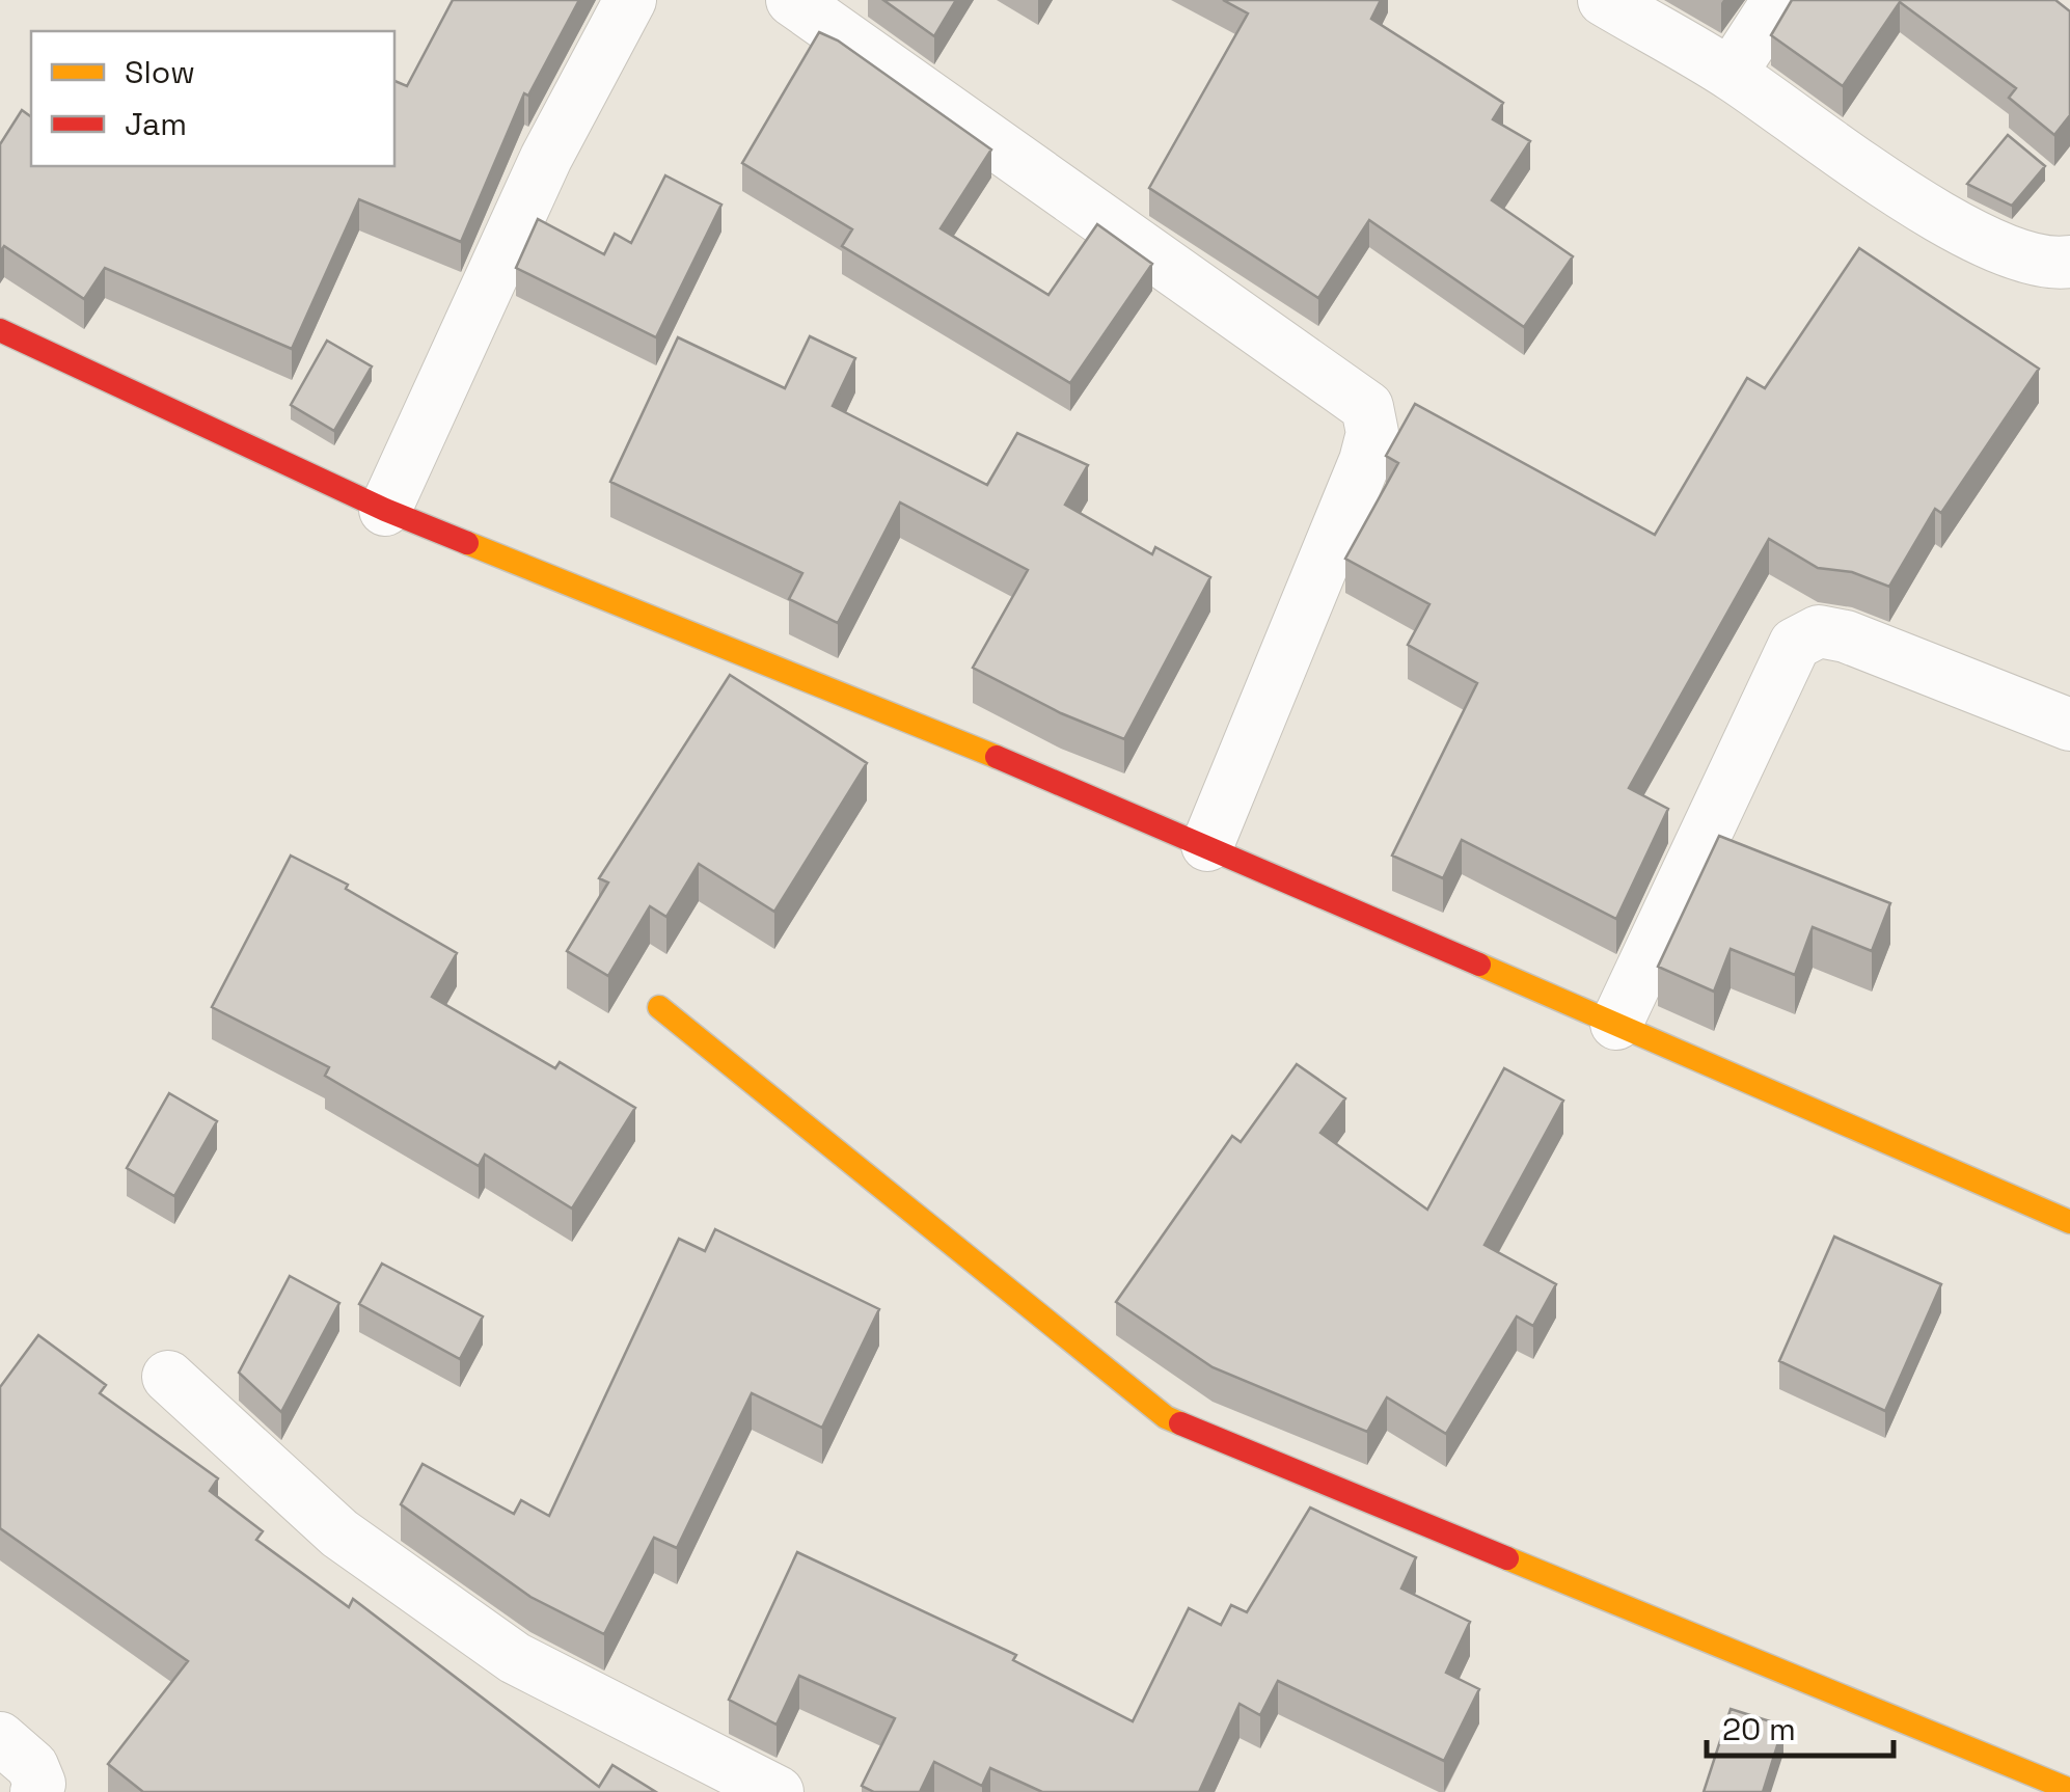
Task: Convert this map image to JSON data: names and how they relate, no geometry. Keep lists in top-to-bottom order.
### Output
{
  "legend": ["Slow", "Jam"],
  "scale_bar": "20 m"
}
